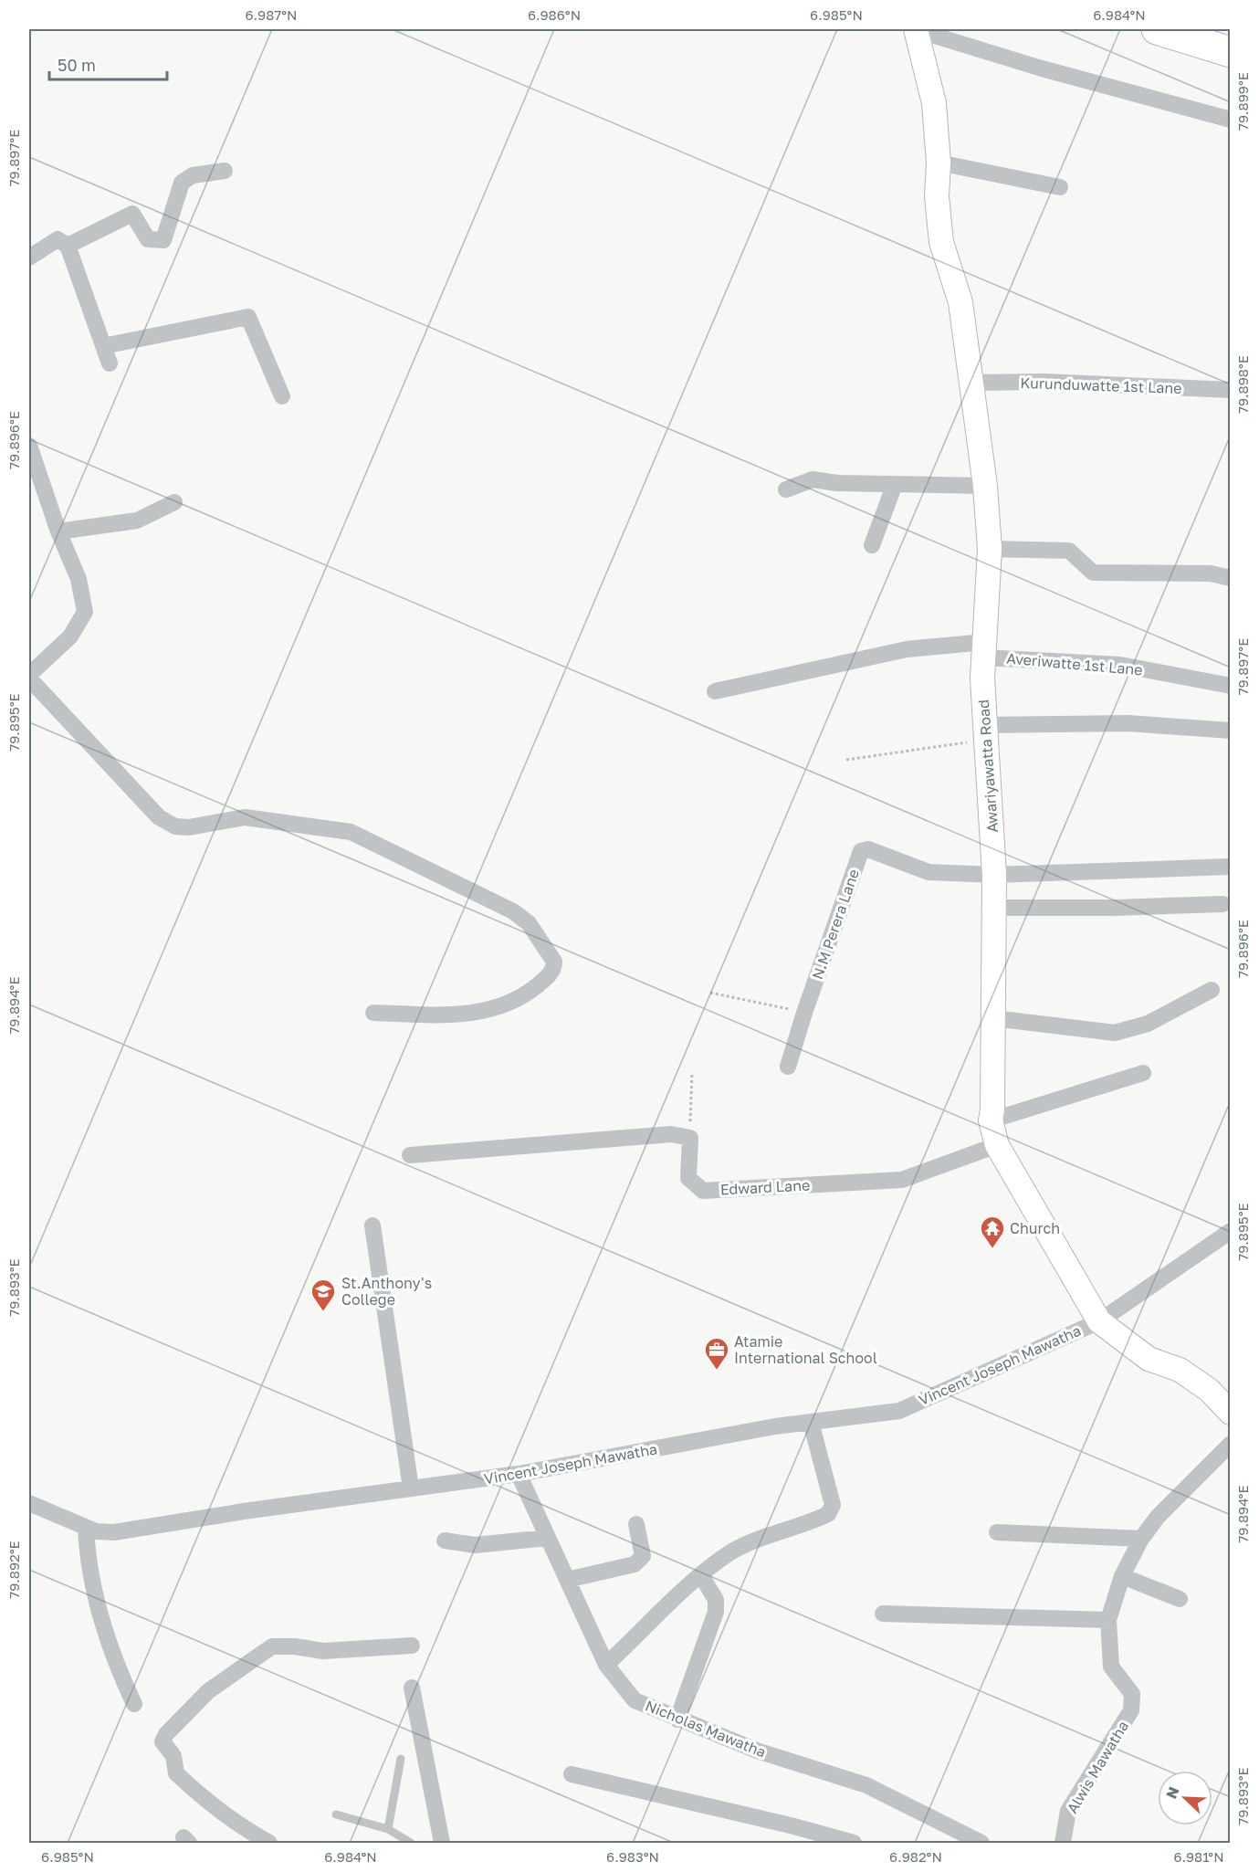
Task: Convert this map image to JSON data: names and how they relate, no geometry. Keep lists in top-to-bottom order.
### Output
{
  "streets": {
    "street": [
      "Kurunduwatte 1st Lane",
      "Averiwatte 1st Lane",
      "Awariyawatta Road",
      "N.M Perera Lane",
      "Edward Lane",
      "Vincent Joseph Mawatha",
      "Nicholas Mawatha",
      "Alwis Mawatha"
    ]
  },
  "crossings": [
    ["Kurunduwatte 1st Lane", "Awariyawatta Road"],
    ["Averiwatte 1st Lane", "Awariyawatta Road"],
    ["Awariyawatta Road", "N.M Perera Lane"],
    ["Awariyawatta Road", "Edward Lane"],
    ["Awariyawatta Road", "Vincent Joseph Mawatha"],
    ["Vincent Joseph Mawatha", "Nicholas Mawatha"]
  ],
  "places": {
    "temple": ["Church"],
    "school or university": ["St.Anthony's College"],
    "office": ["Atamie International School"]
  },
  "scale_bar": "50 m",
  "north": "top left",
  "coordinates": [
    "6.987°N",
    "6.986°N",
    "6.985°N",
    "6.984°N",
    "79.899°E",
    "79.897°E",
    "79.898°E",
    "79.896°E",
    "79.895°E",
    "79.894°E",
    "79.893°E",
    "79.892°E",
    "6.983°N",
    "6.982°N",
    "6.981°N"
  ]
}
